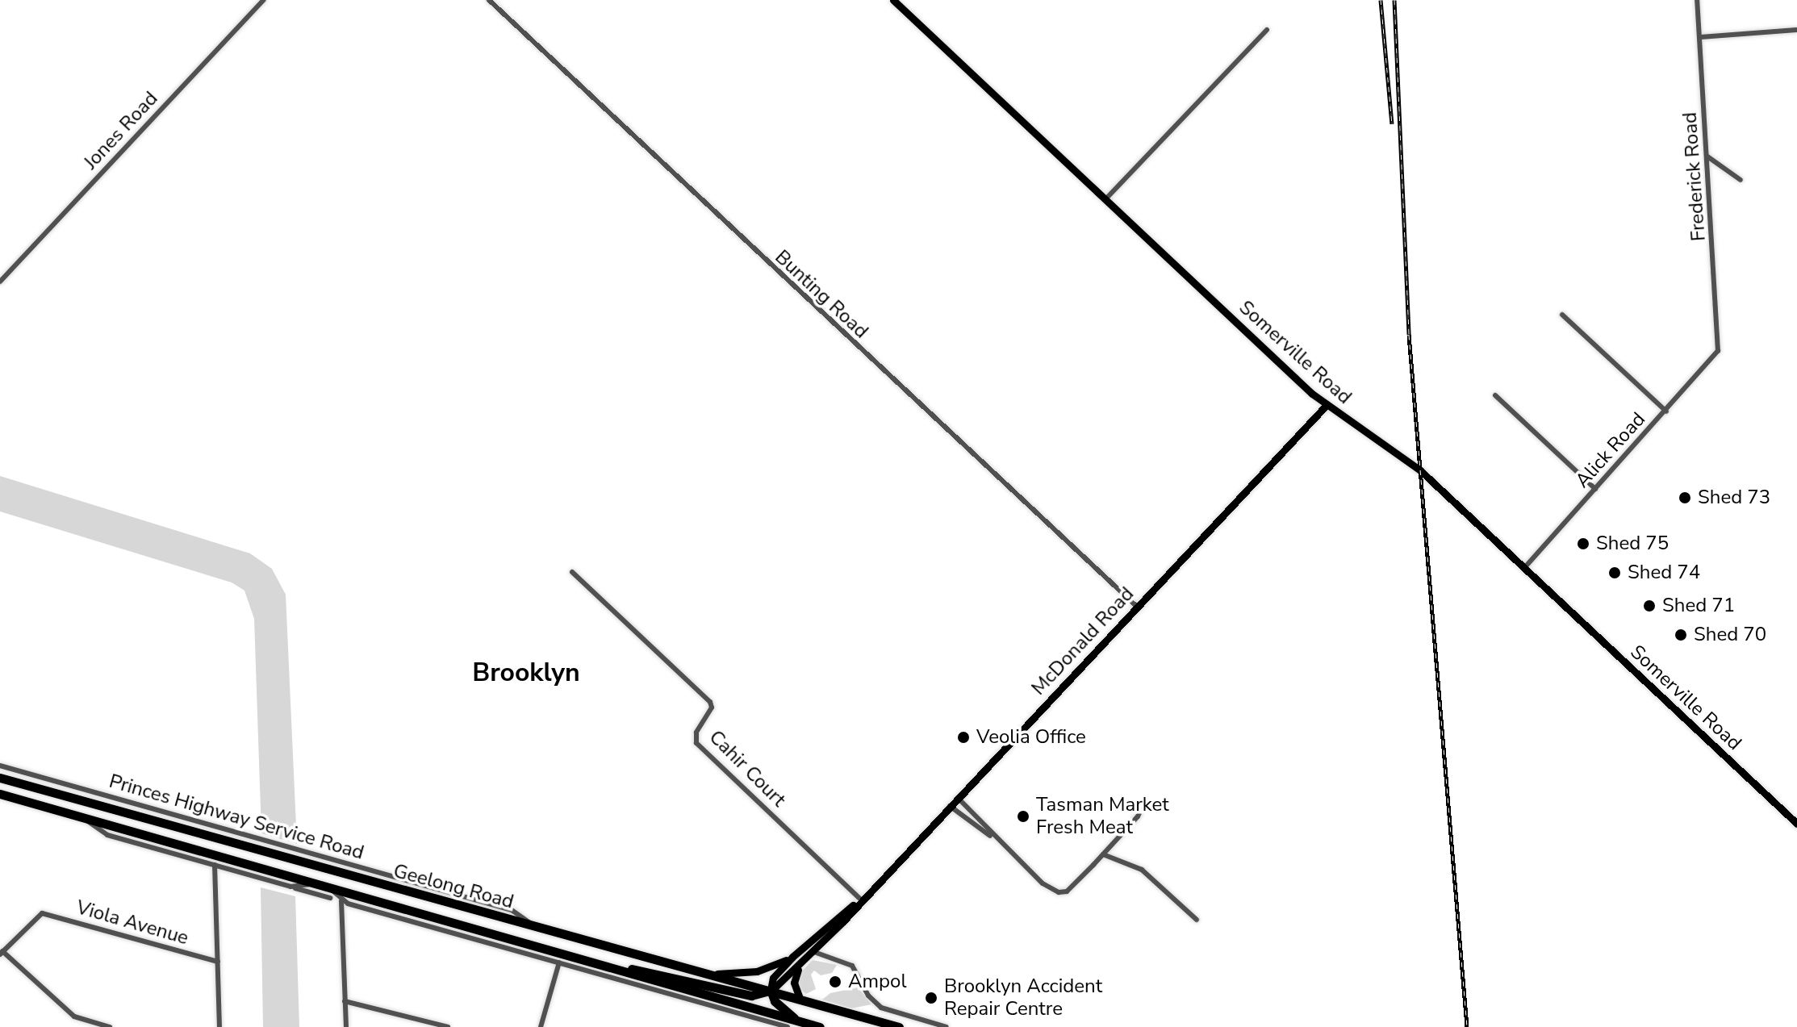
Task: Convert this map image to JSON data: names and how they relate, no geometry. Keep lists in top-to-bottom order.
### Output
{
  "streets": {
    "highway": ["Geelong Road"],
    "main road": ["Somerville Road", "McDonald Road"],
    "street": [
      "Jones Road",
      "Frederick Road",
      "Bunting Road",
      "Alick Road",
      "Cahir Court",
      "Princes Highway Service Road",
      "Viola Avenue"
    ]
  },
  "crossings": [
    ["Frederick Road", "Alick Road"],
    ["Bunting Road", "McDonald Road"],
    ["Somerville Road", "Alick Road"],
    ["Somerville Road", "McDonald Road"],
    ["McDonald Road", "Cahir Court"],
    ["McDonald Road", "Geelong Road"],
    ["Princes Highway Service Road", "Geelong Road"]
  ],
  "districts": ["Brooklyn"],
  "places": [
    "Shed 73",
    "Shed 75",
    "Shed 74",
    "Shed 71",
    "Shed 70",
    "Veolia Office",
    "Tasman Market Fresh Meat",
    "Ampol",
    "Brooklyn Accident Repair Centre"
  ]
}
